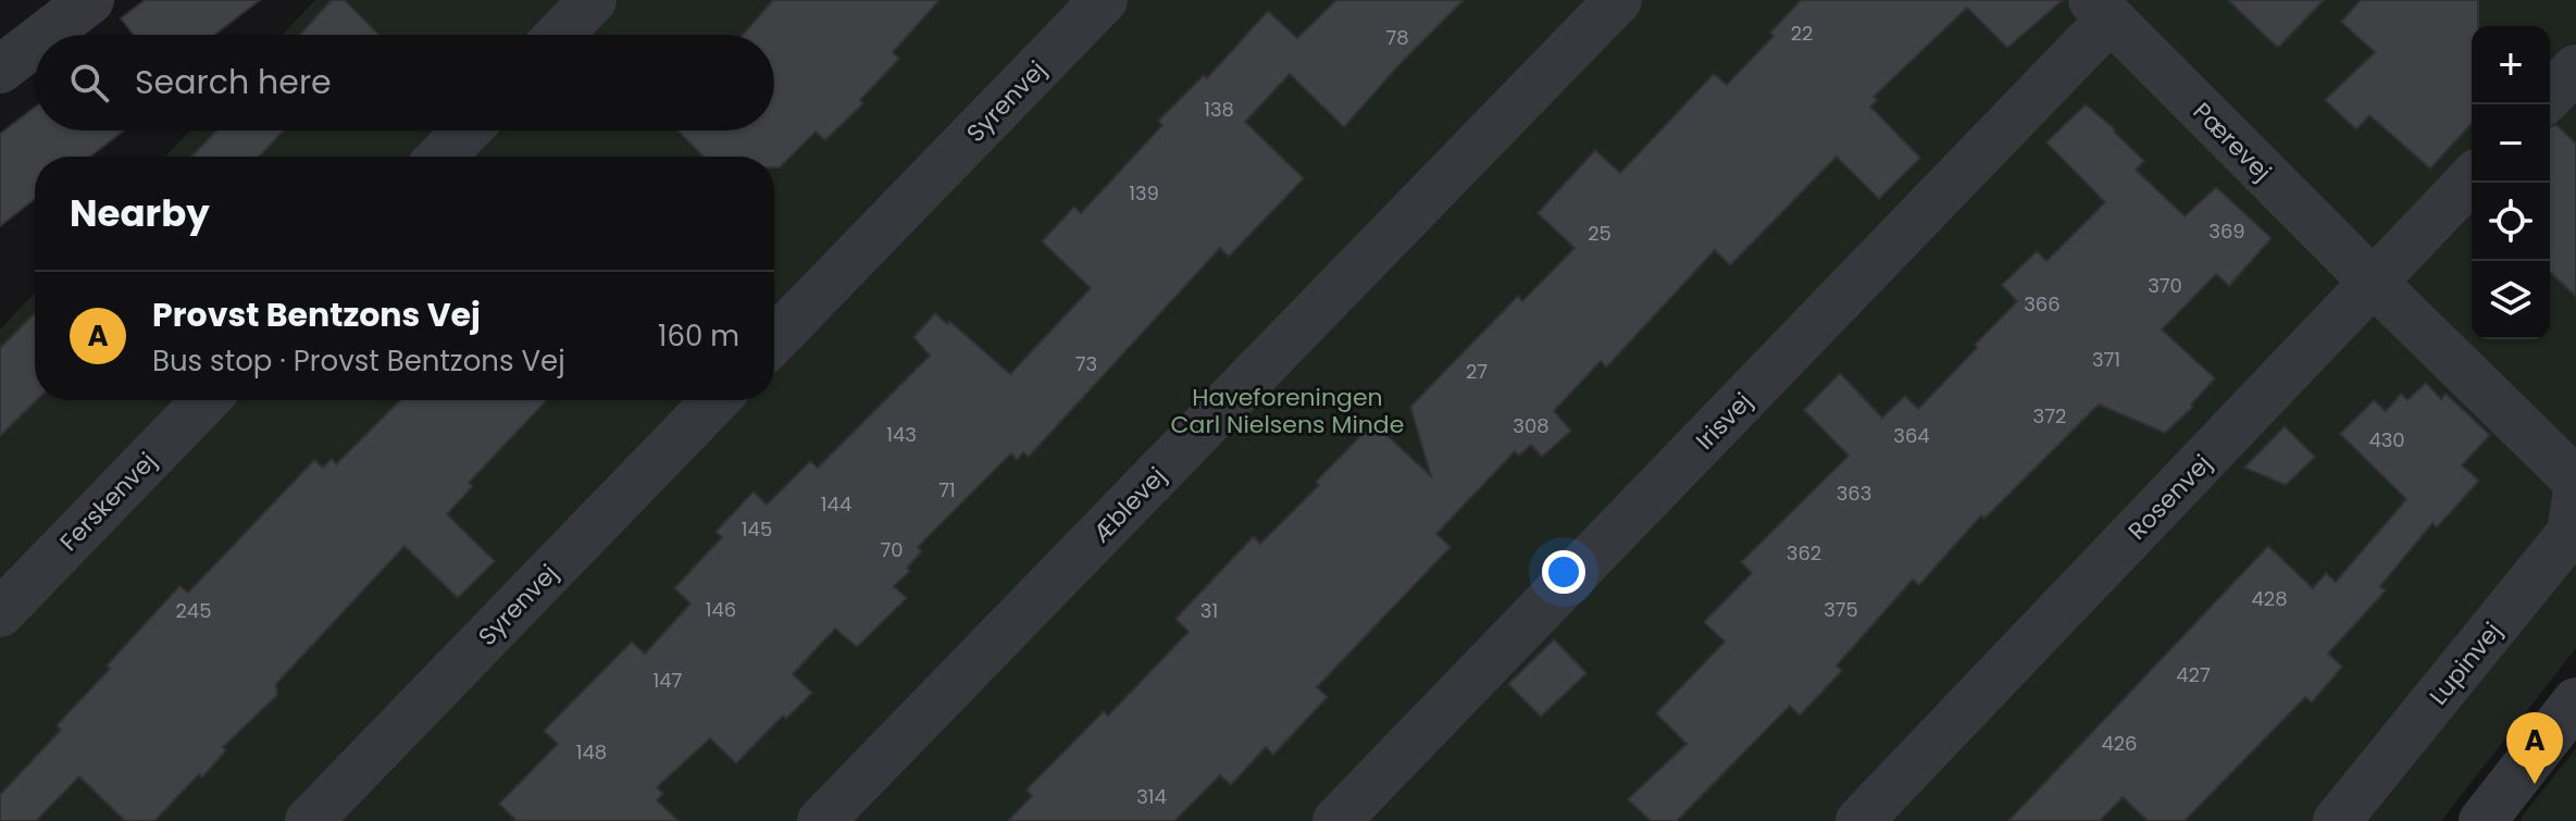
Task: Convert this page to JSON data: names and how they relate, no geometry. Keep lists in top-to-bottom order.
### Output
{
  "streets": {
    "street": [
      "Syrenvej",
      "Pærevej",
      "Irisvej",
      "Rosenvej",
      "Ferskenvej",
      "Æblevej",
      "Lupinvej"
    ]
  },
  "crossings": [
    ["Pærevej", "Irisvej"],
    ["Pærevej", "Rosenvej"]
  ],
  "parks": ["Haveforeningen Carl Nielsens Minde"],
  "house_numbers": [
    "22",
    "78",
    "138",
    "139",
    "369",
    "25",
    "370",
    "366",
    "371",
    "73",
    "27",
    "372",
    "308",
    "143",
    "364",
    "430",
    "71",
    "363",
    "144",
    "145",
    "70",
    "362",
    "428",
    "146",
    "375",
    "245",
    "31",
    "427",
    "147",
    "426",
    "148",
    "314"
  ],
  "page": {
    "map_buttons": ["+", "−"],
    "search": "Search here",
    "heading": "Nearby",
    "list": [
      {
        "mark": "A",
        "name": "Provst Bentzons Vej",
        "note": "Bus stop · Provst Bentzons Vej",
        "value": "160 m"
      }
    ],
    "pins": "A"
  }
}
